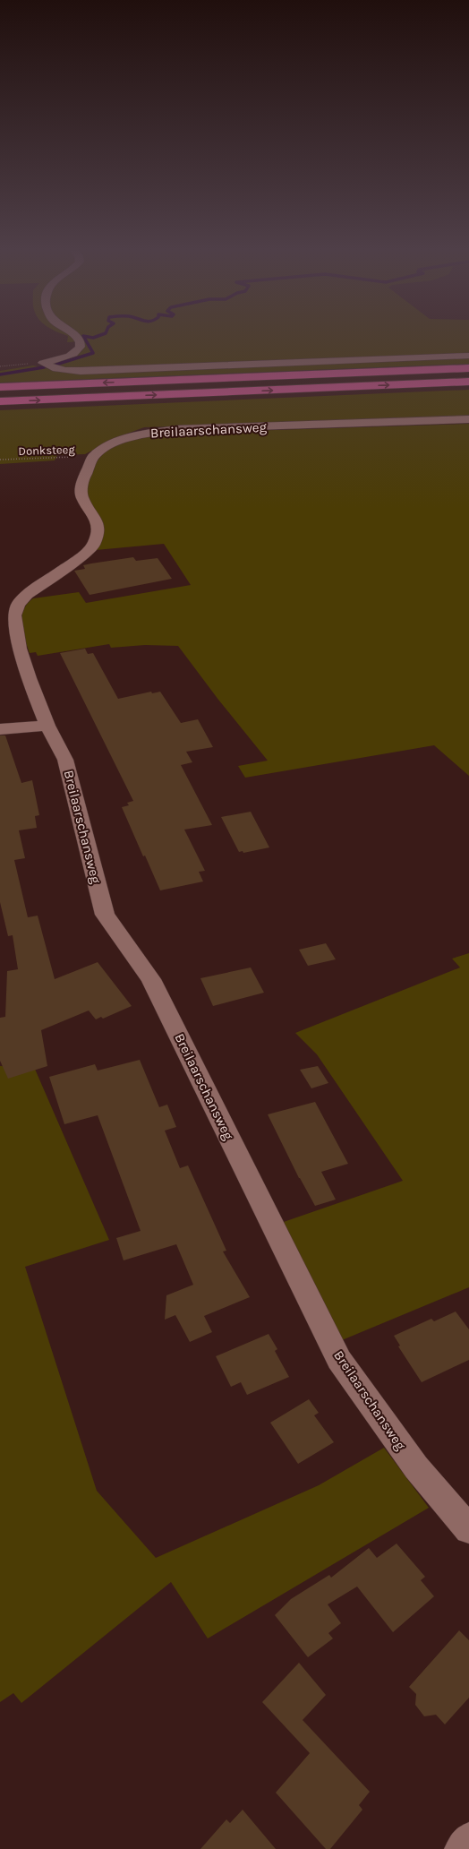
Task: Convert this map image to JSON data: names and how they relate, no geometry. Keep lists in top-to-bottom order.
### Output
{
  "streets": {
    "street": ["Breilaarschansweg"],
    "path": ["Donksteeg"]
  },
  "crossings": [
    ["Breilaarschansweg", "Donksteeg"]
  ]
}
